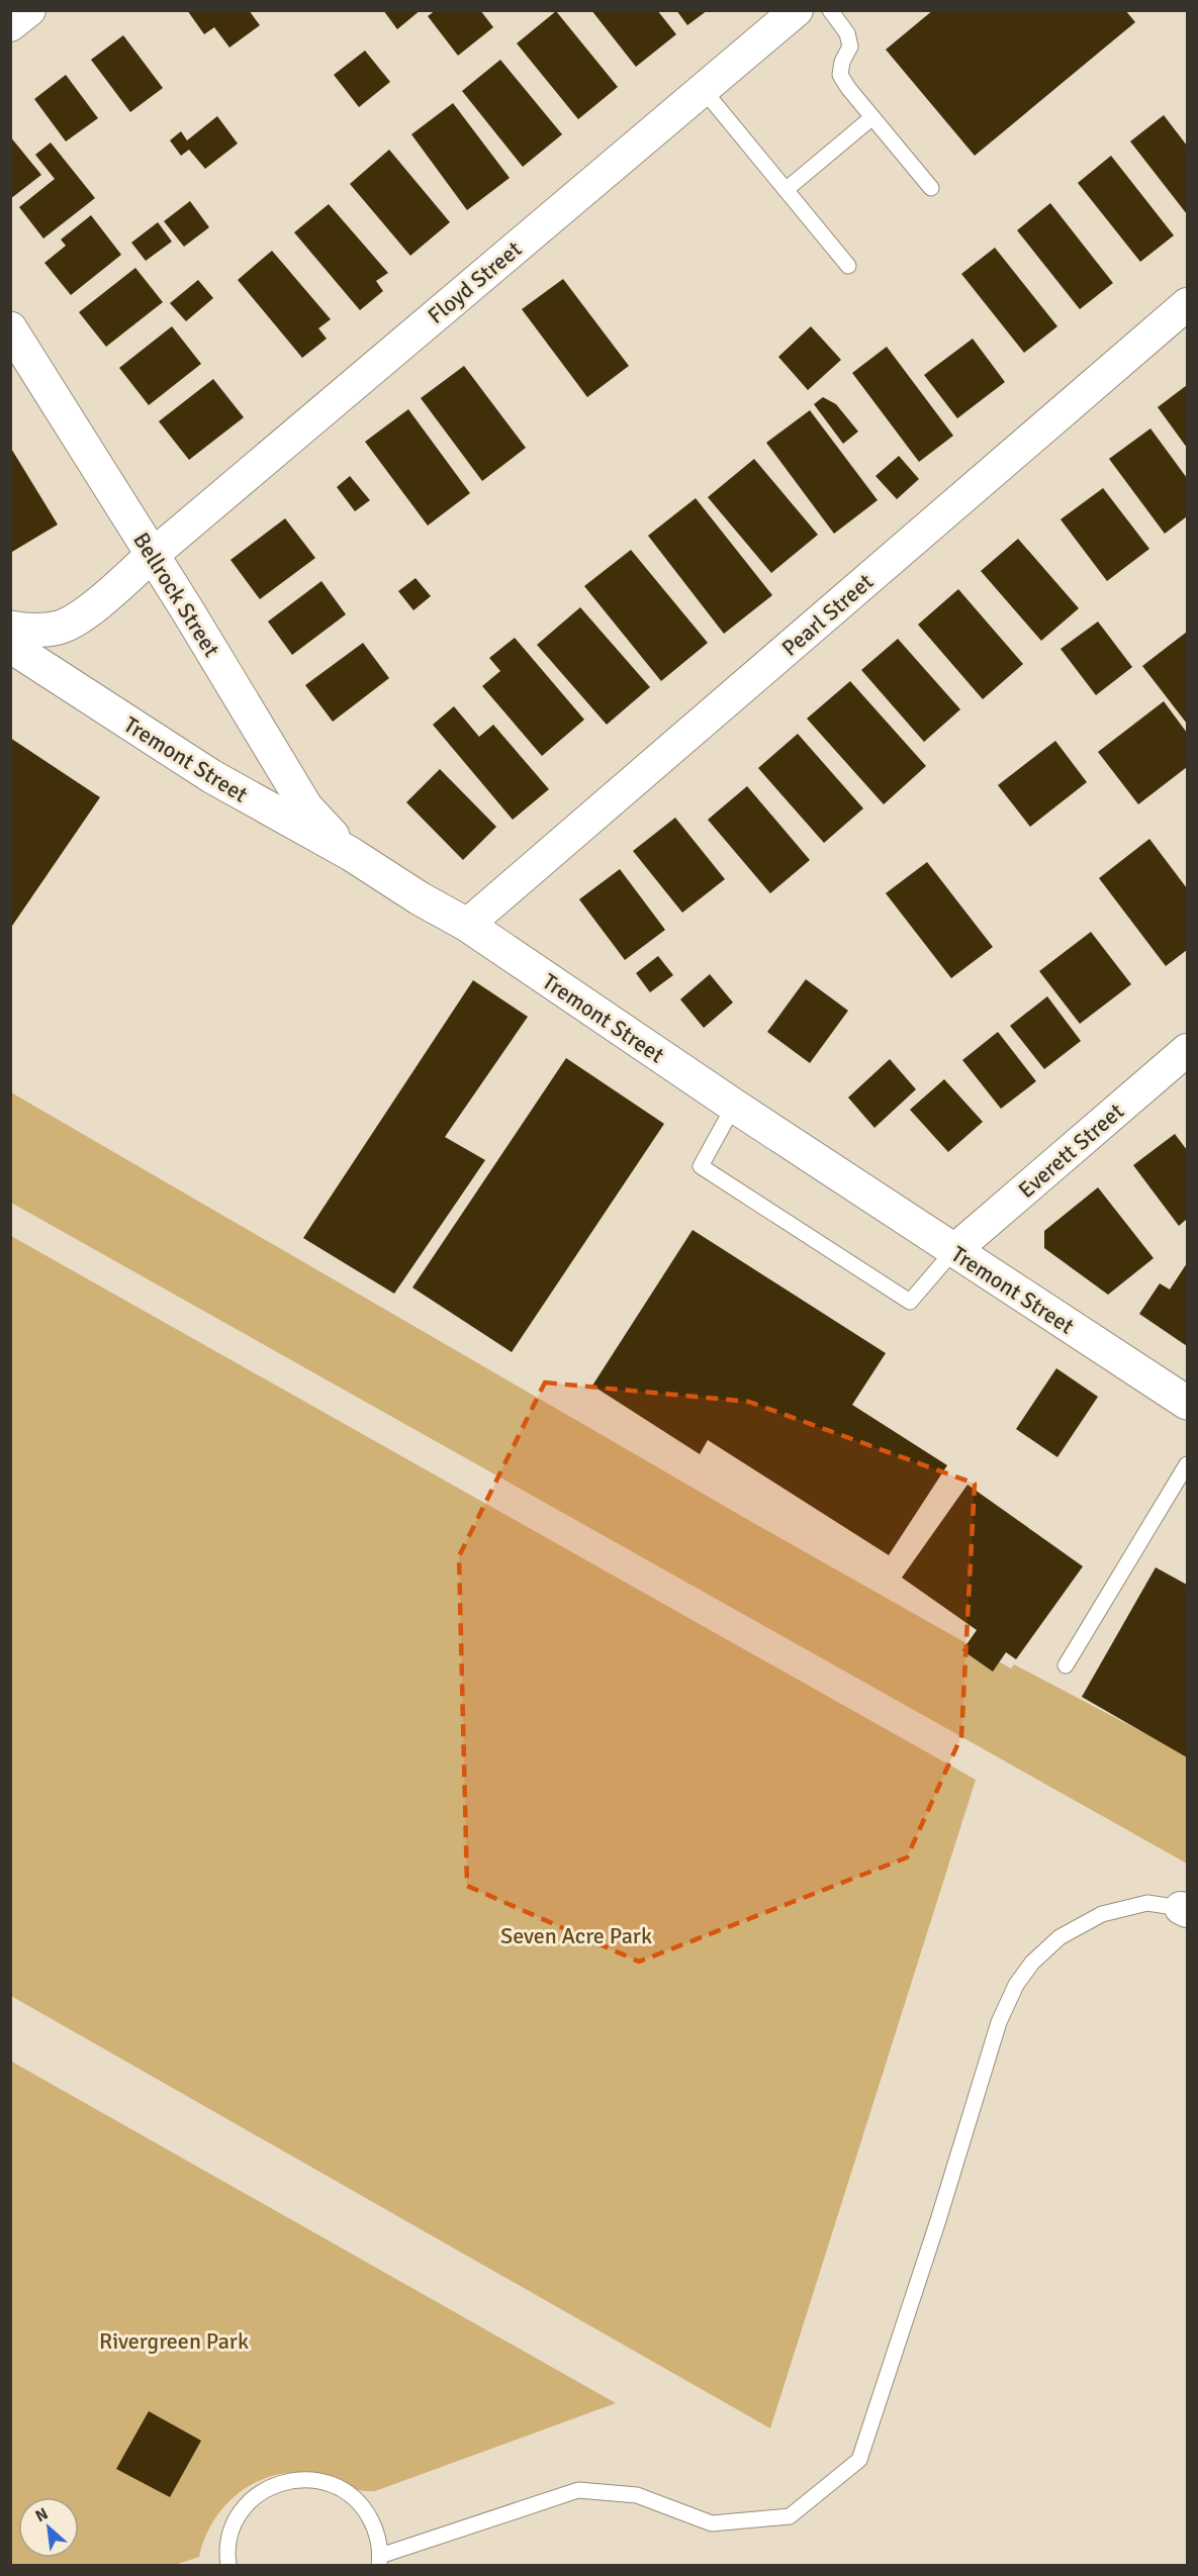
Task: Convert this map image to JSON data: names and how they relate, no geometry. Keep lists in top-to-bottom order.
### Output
{
  "streets": {
    "street": [
      "Floyd Street",
      "Bellrock Street",
      "Pearl Street",
      "Tremont Street",
      "Everett Street"
    ]
  },
  "crossings": [
    ["Floyd Street", "Bellrock Street"],
    ["Bellrock Street", "Tremont Street"],
    ["Pearl Street", "Tremont Street"],
    ["Tremont Street", "Everett Street"]
  ],
  "parks": ["Seven Acre Park", "Rivergreen Park"],
  "north": "top left"
}
